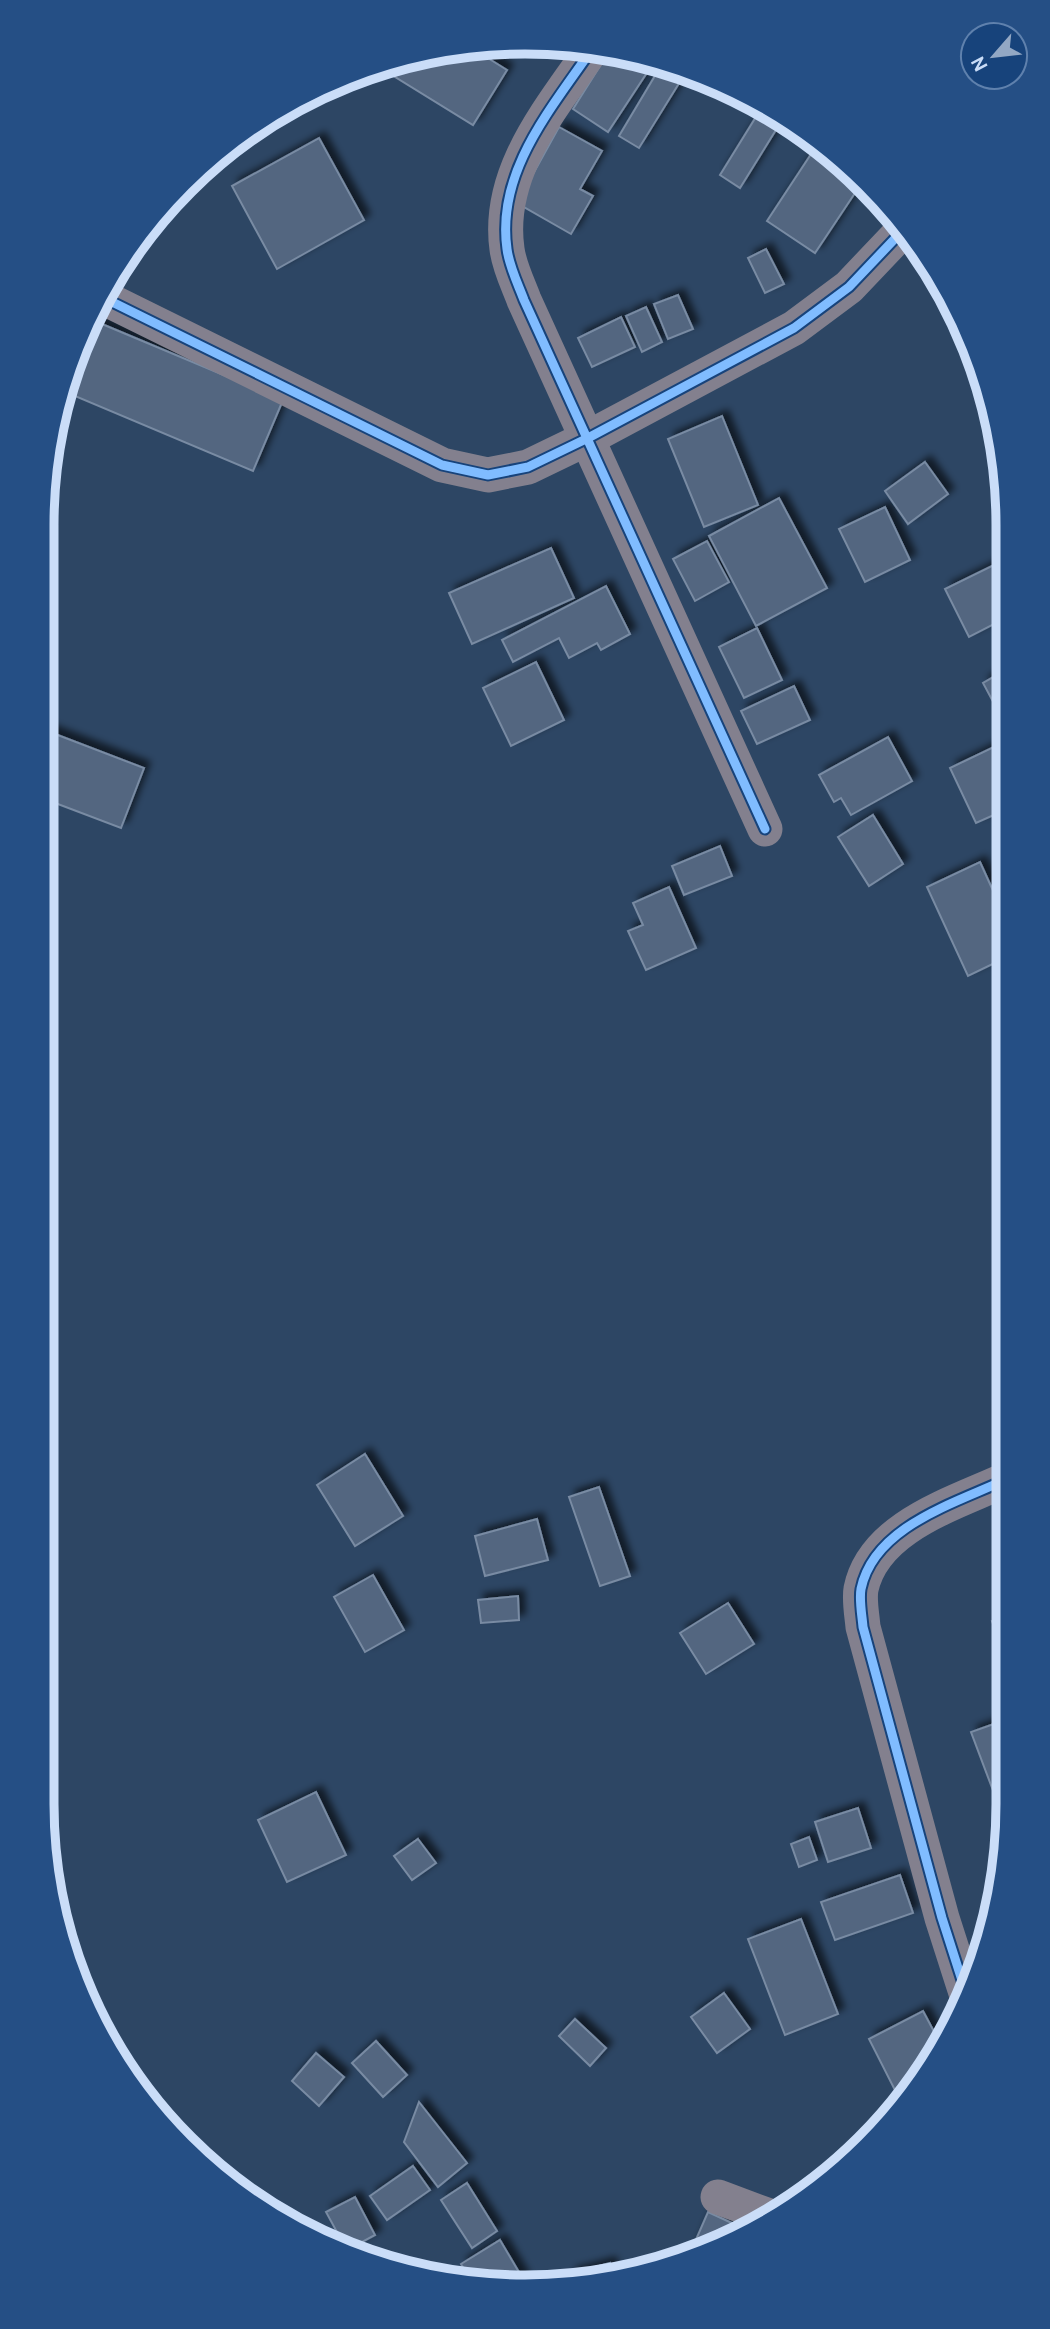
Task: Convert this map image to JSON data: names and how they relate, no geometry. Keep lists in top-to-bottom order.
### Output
{
  "north": "bottom left"
}
